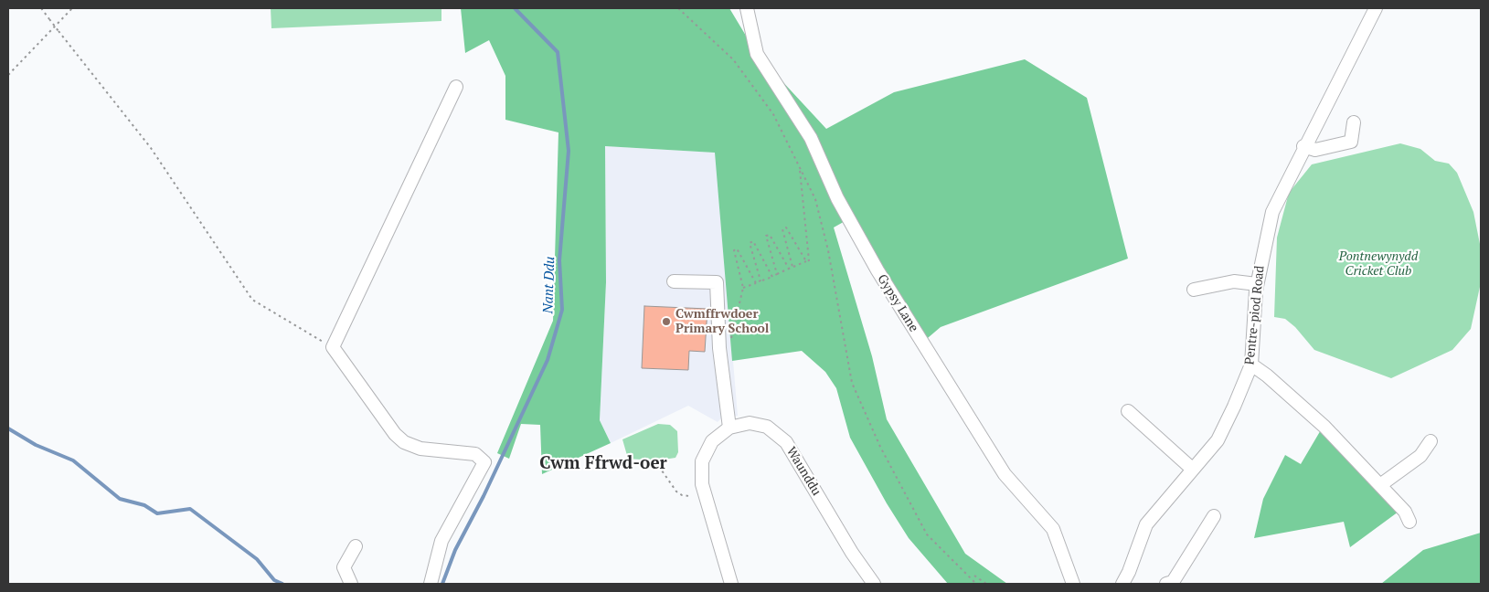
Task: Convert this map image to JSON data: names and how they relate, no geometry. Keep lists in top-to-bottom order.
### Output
{
  "streets": {
    "street": ["Gypsy Lane", "Pentre-piod Road", "Waunddu"]
  },
  "districts": ["Cwm Ffrwd-oer"],
  "water": ["Nant Ddu"],
  "parks": ["Pontnewynydd Cricket Club"],
  "places": ["Cwmffrwdoer Primary School"]
}
